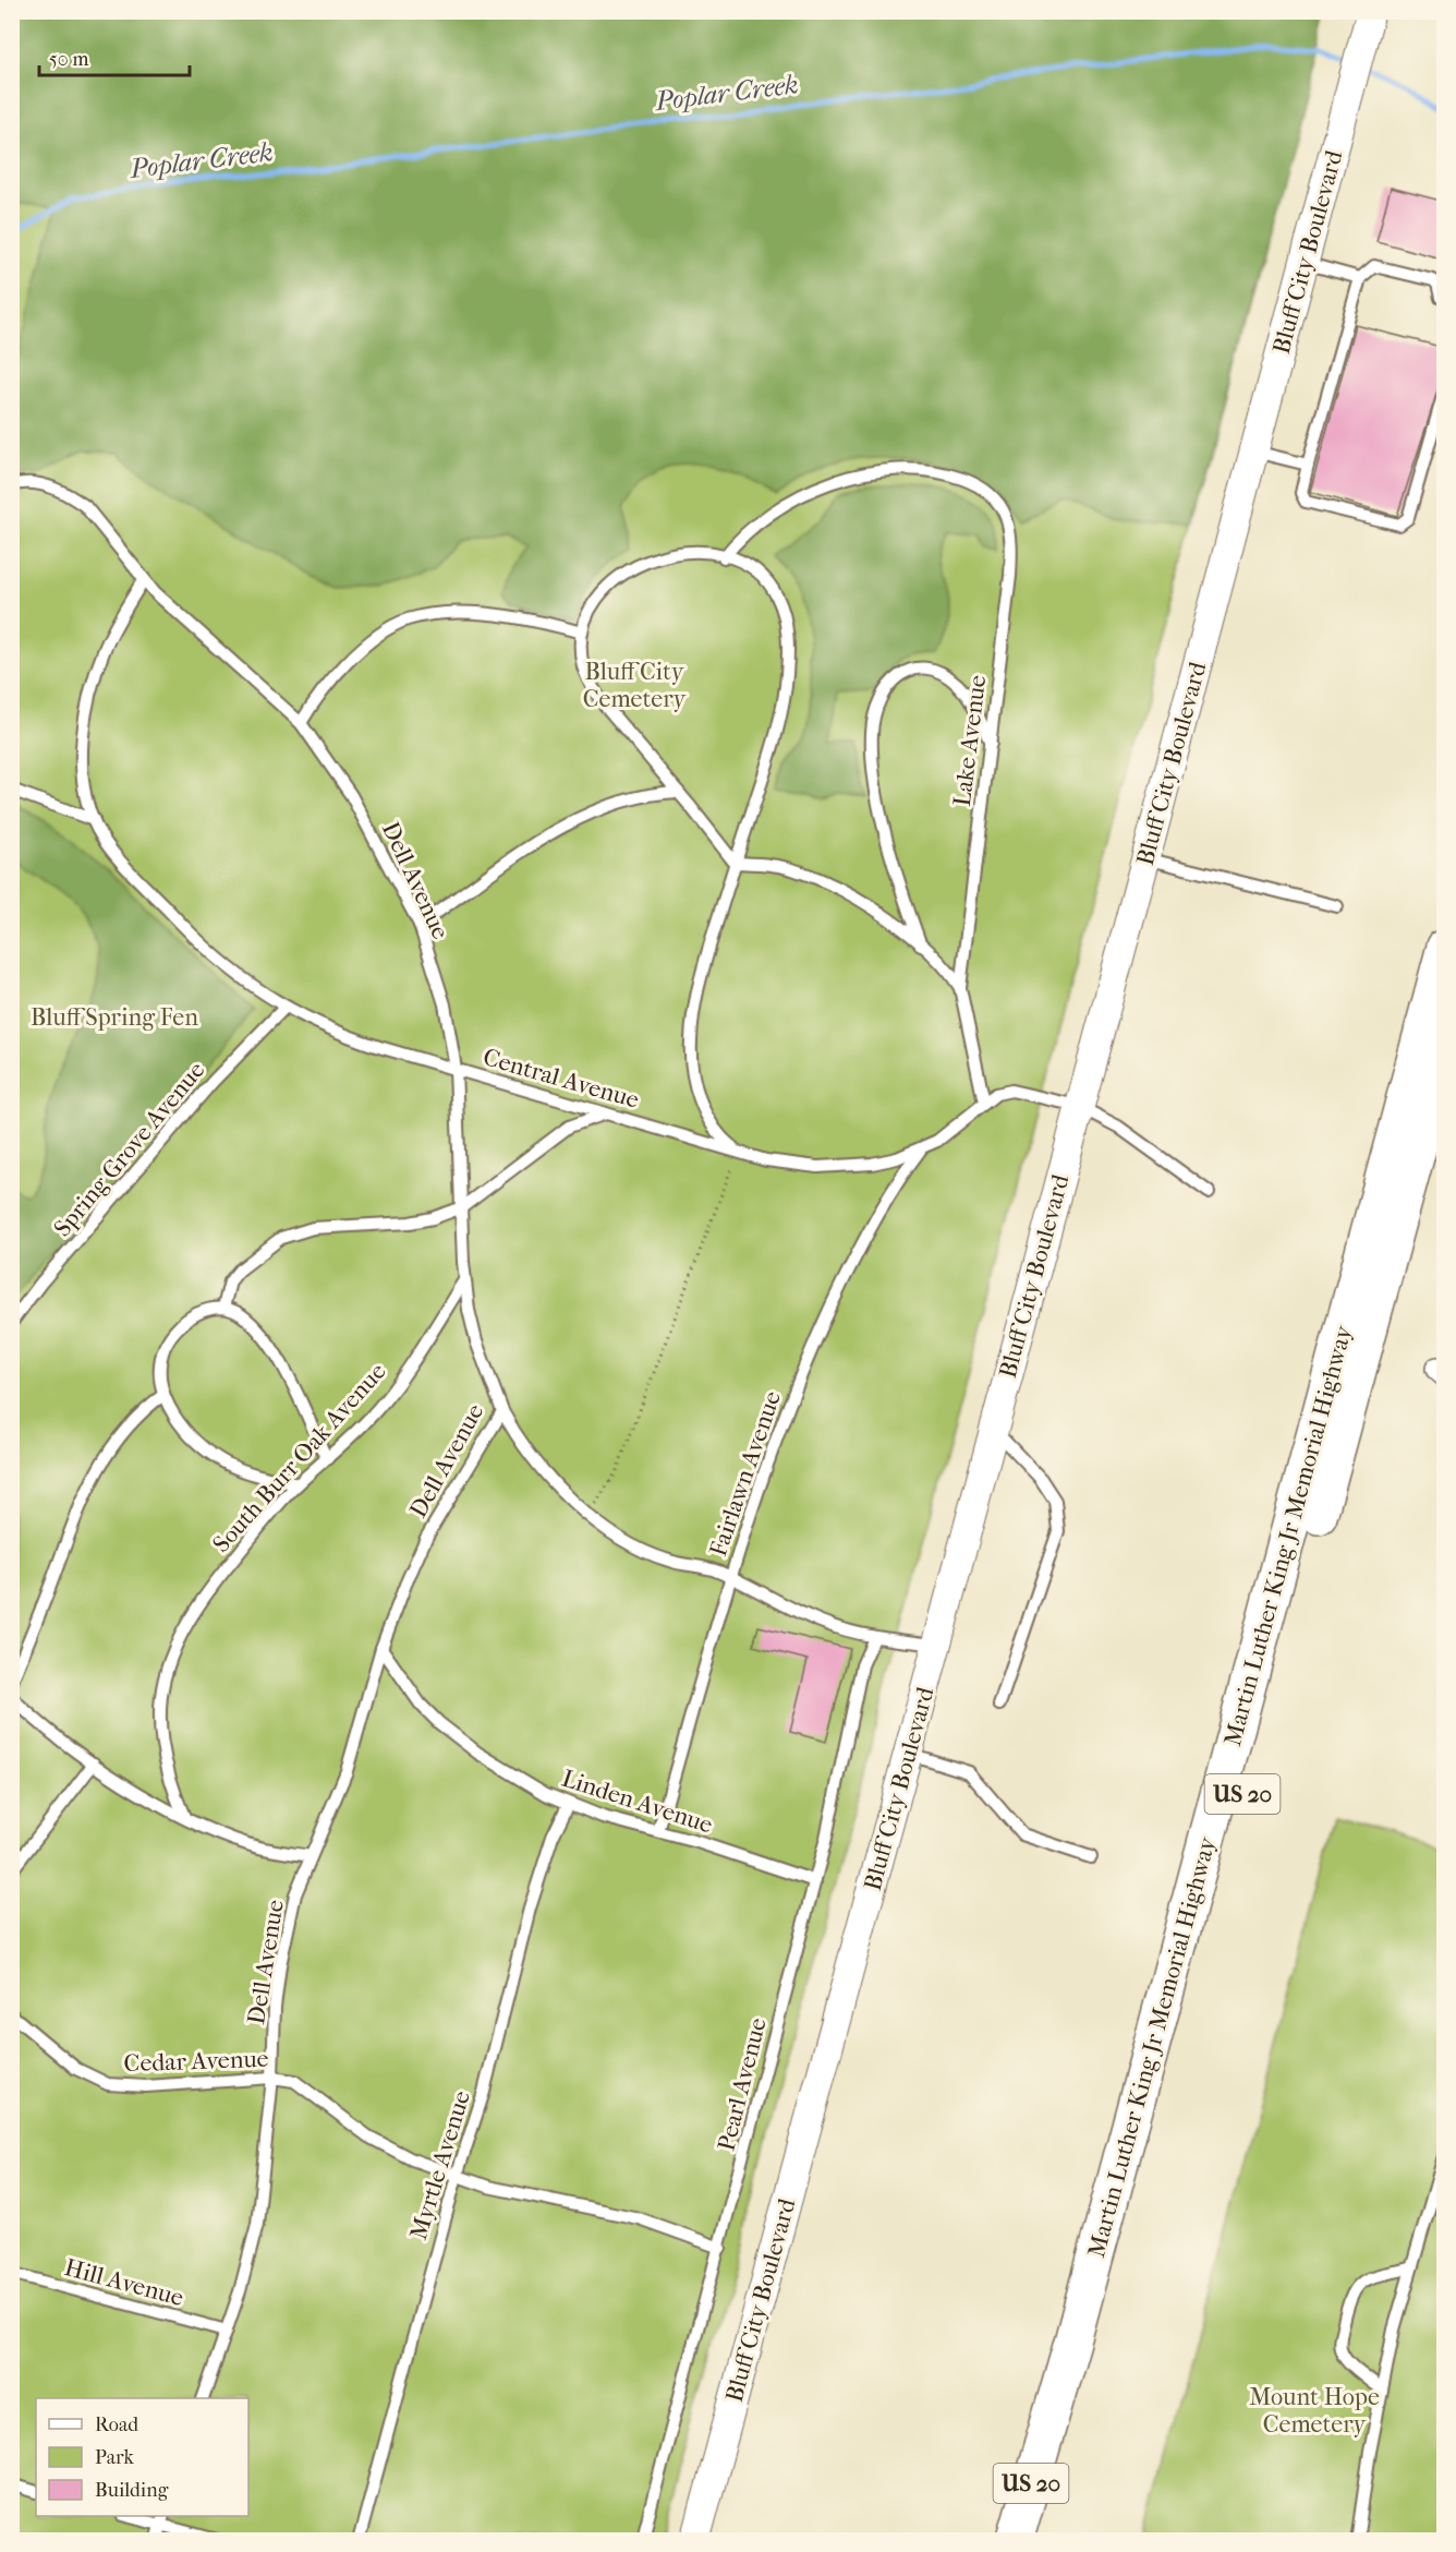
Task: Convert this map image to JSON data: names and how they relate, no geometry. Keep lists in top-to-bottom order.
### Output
{
  "streets": {
    "highway": ["Martin Luther King Jr Memorial Highway", "US 20"],
    "street": ["Bluff City Boulevard"],
    "lane": [
      "Lake Avenue",
      "Dell Avenue",
      "Central Avenue",
      "Spring Grove Avenue",
      "South Burr Oak Avenue",
      "Fairlawn Avenue",
      "Linden Avenue",
      "Cedar Avenue",
      "Pearl Avenue",
      "Myrtle Avenue",
      "Hill Avenue"
    ]
  },
  "crossings": [
    ["Bluff City Boulevard", "Central Avenue"],
    ["Dell Avenue", "Central Avenue"],
    ["Dell Avenue", "South Burr Oak Avenue"],
    ["Dell Avenue", "Linden Avenue"],
    ["Dell Avenue", "Cedar Avenue"],
    ["Dell Avenue", "Hill Avenue"],
    ["Central Avenue", "Spring Grove Avenue"],
    ["Central Avenue", "Fairlawn Avenue"],
    ["Fairlawn Avenue", "Linden Avenue"],
    ["Linden Avenue", "Pearl Avenue"],
    ["Linden Avenue", "Myrtle Avenue"],
    ["Cedar Avenue", "Pearl Avenue"],
    ["Cedar Avenue", "Myrtle Avenue"]
  ],
  "water": ["Poplar Creek"],
  "parks": ["Bluff City Cemetery", "Bluff Spring Fen", "Mount Hope Cemetery"],
  "legend": ["Road", "Park", "Building"],
  "scale_bar": "50 m"
}
